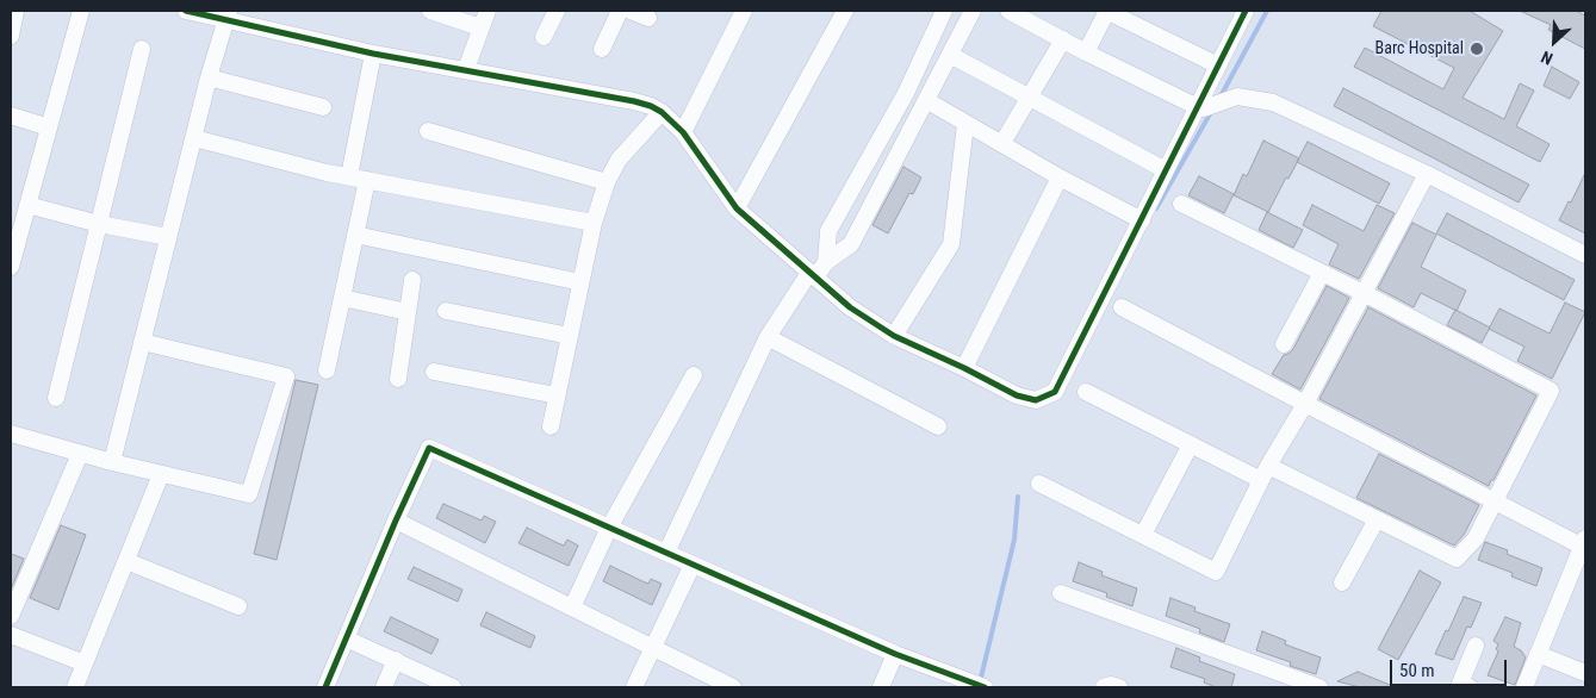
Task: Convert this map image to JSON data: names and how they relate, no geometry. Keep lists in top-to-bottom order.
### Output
{
  "places": ["Barc Hospital"],
  "scale_bar": "50 m",
  "north": "bottom left"
}
